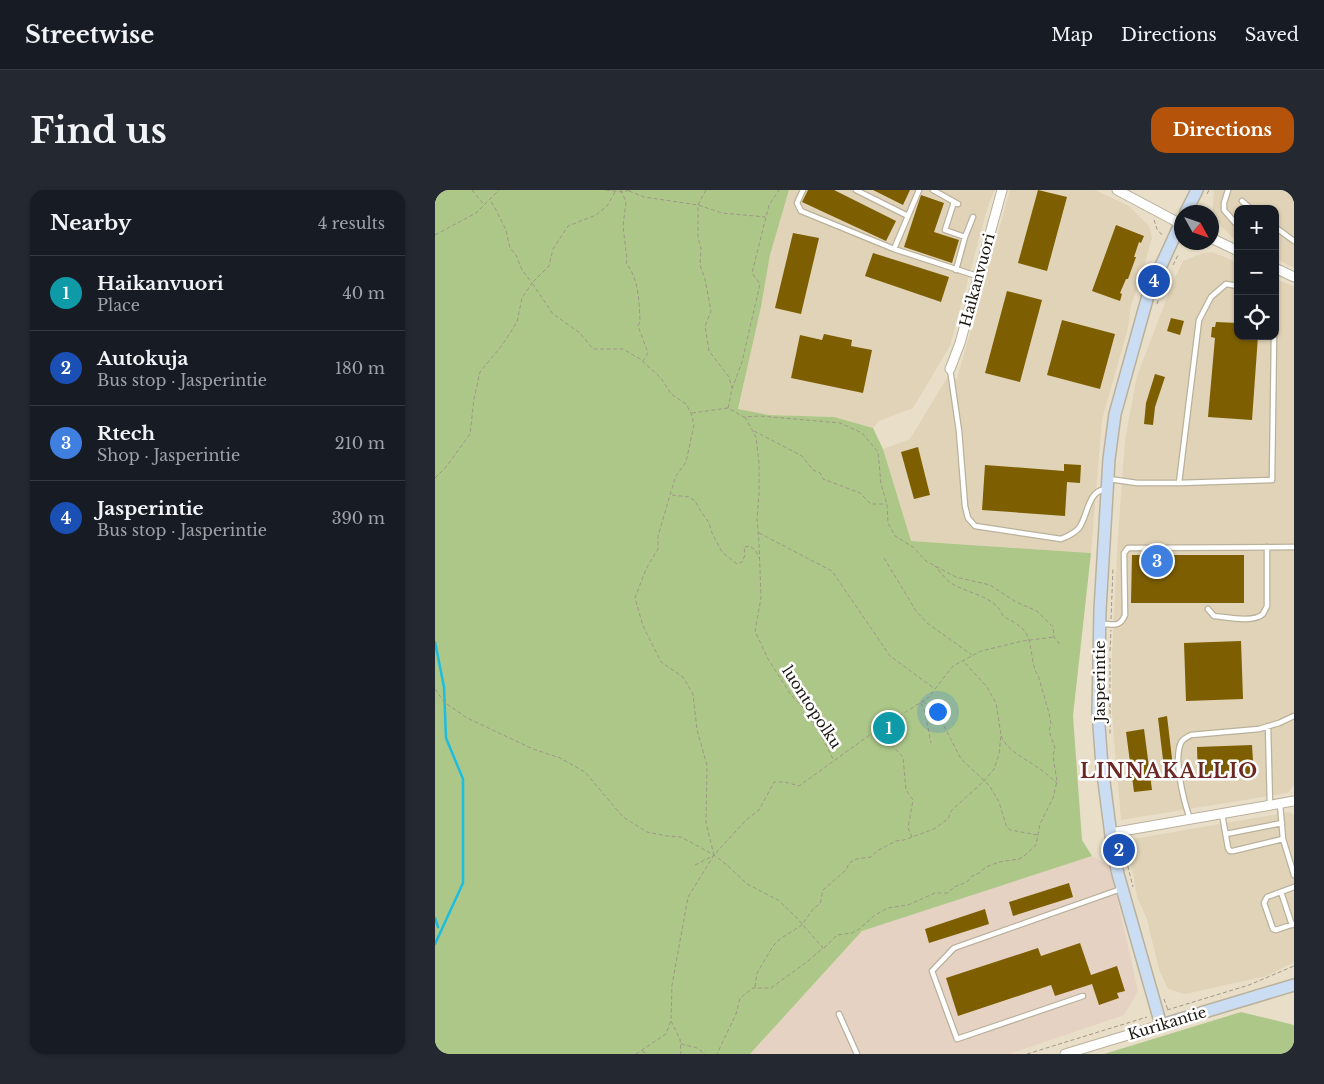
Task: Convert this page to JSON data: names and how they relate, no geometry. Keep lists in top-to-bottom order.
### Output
{
  "streets": {
    "main road": ["Jasperintie", "Kurikantie"],
    "street": ["Haikanvuori"],
    "path": ["luontopolku"]
  },
  "crossings": [
    ["Jasperintie", "Kurikantie"]
  ],
  "districts": ["LINNAKALLIO"],
  "north": "bottom right",
  "page": {
    "header": "Streetwise",
    "nav": ["Map", "Directions", "Saved"],
    "buttons": "Directions",
    "title": "Find us",
    "heading": ["Nearby", "4 results"],
    "map_buttons": ["+", "−"],
    "list": [
      {
        "mark": "1",
        "name": "Haikanvuori",
        "note": "Place",
        "value": "40 m"
      },
      {
        "mark": "2",
        "name": "Autokuja",
        "note": "Bus stop · Jasperintie",
        "value": "180 m"
      },
      {
        "mark": "3",
        "name": "Rtech",
        "note": "Shop · Jasperintie",
        "value": "210 m"
      },
      {
        "mark": "4",
        "name": "Jasperintie",
        "note": "Bus stop · Jasperintie",
        "value": "390 m"
      }
    ],
    "pins": [
      "4",
      "3",
      "1",
      "2"
    ]
  }
}
